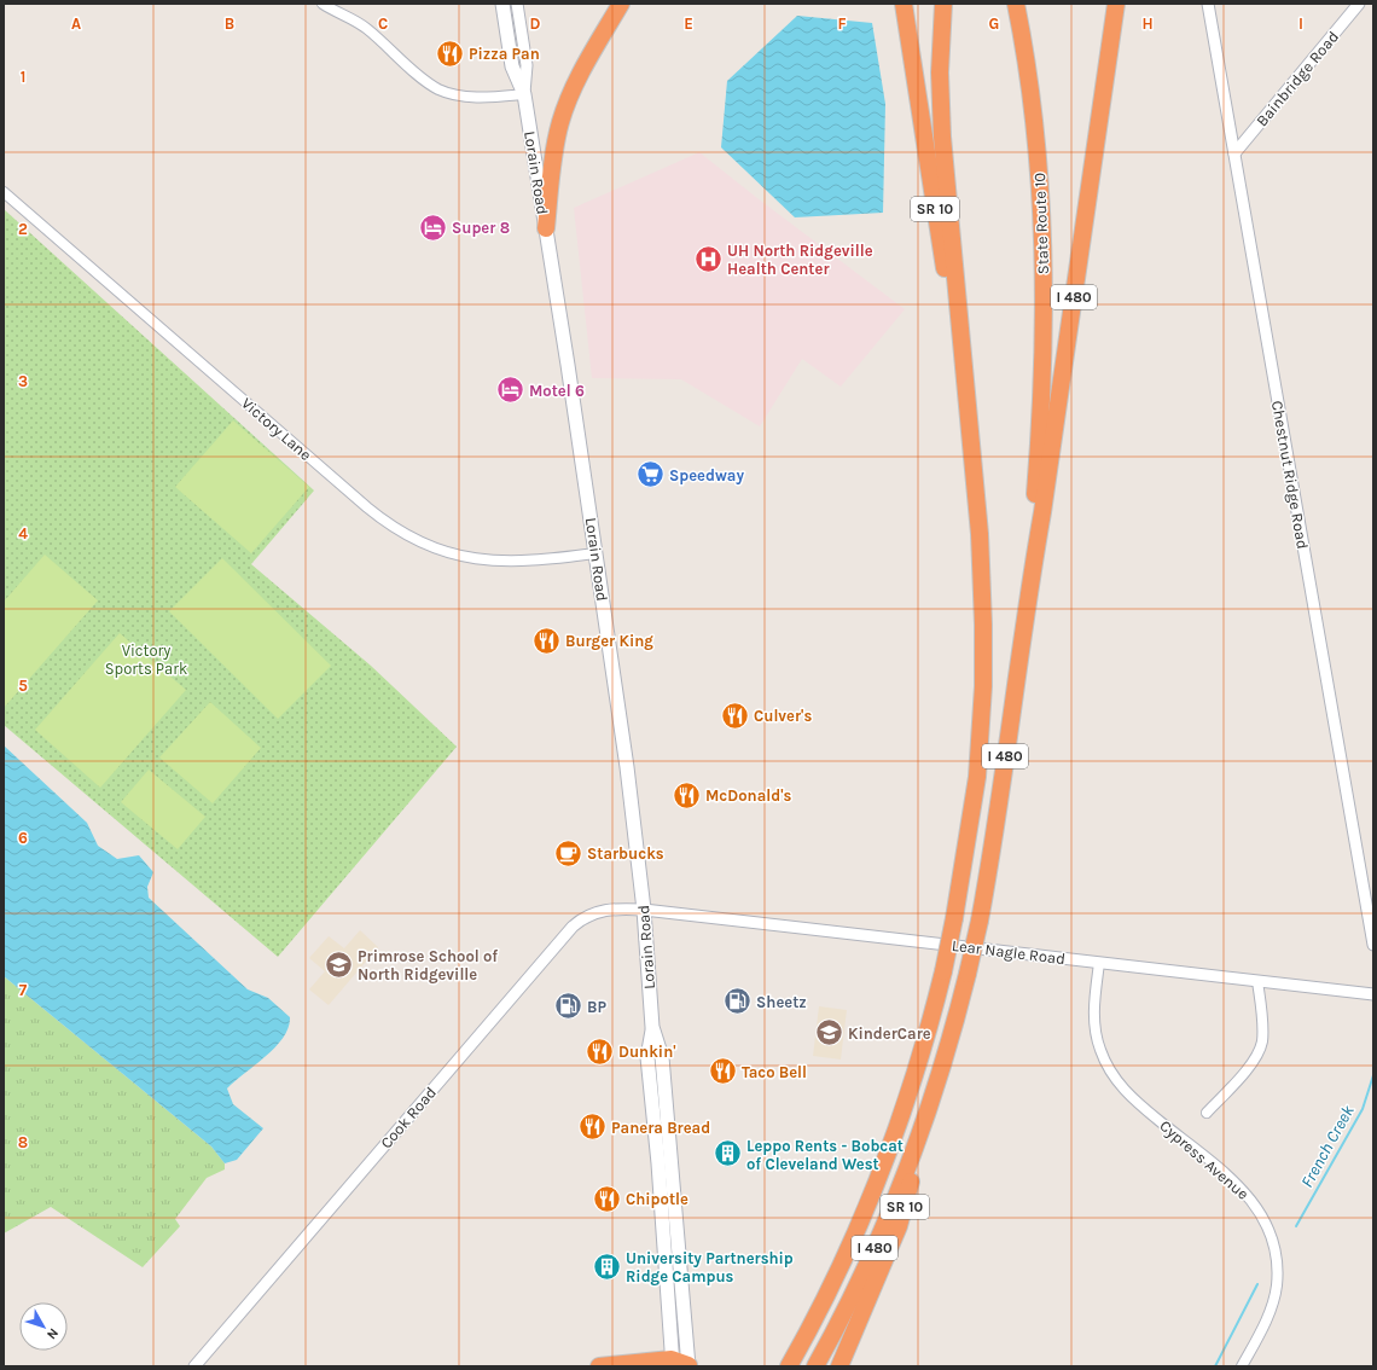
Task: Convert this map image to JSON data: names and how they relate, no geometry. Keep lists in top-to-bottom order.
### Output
{
  "streets": {
    "highway": ["SR 10", "State Route 10", "I 480"],
    "main road": ["Lorain Road"],
    "street": [
      "Bainbridge Road",
      "Victory Lane",
      "Chestnut Ridge Road",
      "Lear Nagle Road",
      "Cook Road",
      "Cypress Avenue"
    ]
  },
  "crossings": [
    ["Bainbridge Road", "Chestnut Ridge Road"],
    ["Lorain Road", "Victory Lane"],
    ["Lorain Road", "Lear Nagle Road"],
    ["Lorain Road", "Cook Road"],
    ["SR 10", "I 480"],
    ["State Route 10", "I 480"],
    ["Lear Nagle Road", "Cook Road"],
    ["Lear Nagle Road", "Cypress Avenue"]
  ],
  "water": ["French Creek"],
  "parks": ["Victory Sports Park"],
  "places": {
    "restaurant": [
      "Pizza Pan",
      "Burger King",
      "Culver's",
      "McDonald's",
      "Dunkin'",
      "Taco Bell",
      "Panera Bread",
      "Chipotle"
    ],
    "hotel": ["Super 8", "Motel 6"],
    "hospital": ["UH North Ridgeville Health Center"],
    "supermarket": ["Speedway"],
    "cafe": ["Starbucks"],
    "school or university": ["Primrose School of North Ridgeville", "KinderCare"],
    "fuel station": ["Sheetz", "BP"],
    "building": ["Leppo Rents - Bobcat of Cleveland West", "University Partnership Ridge Campus"]
  },
  "north": "bottom right",
  "grid": {
    "columns": [
      "A",
      "B",
      "C",
      "D",
      "E",
      "F",
      "G",
      "H",
      "I"
    ],
    "rows": [
      "1",
      "2",
      "3",
      "4",
      "5",
      "6",
      "7",
      "8"
    ]
  }
}
